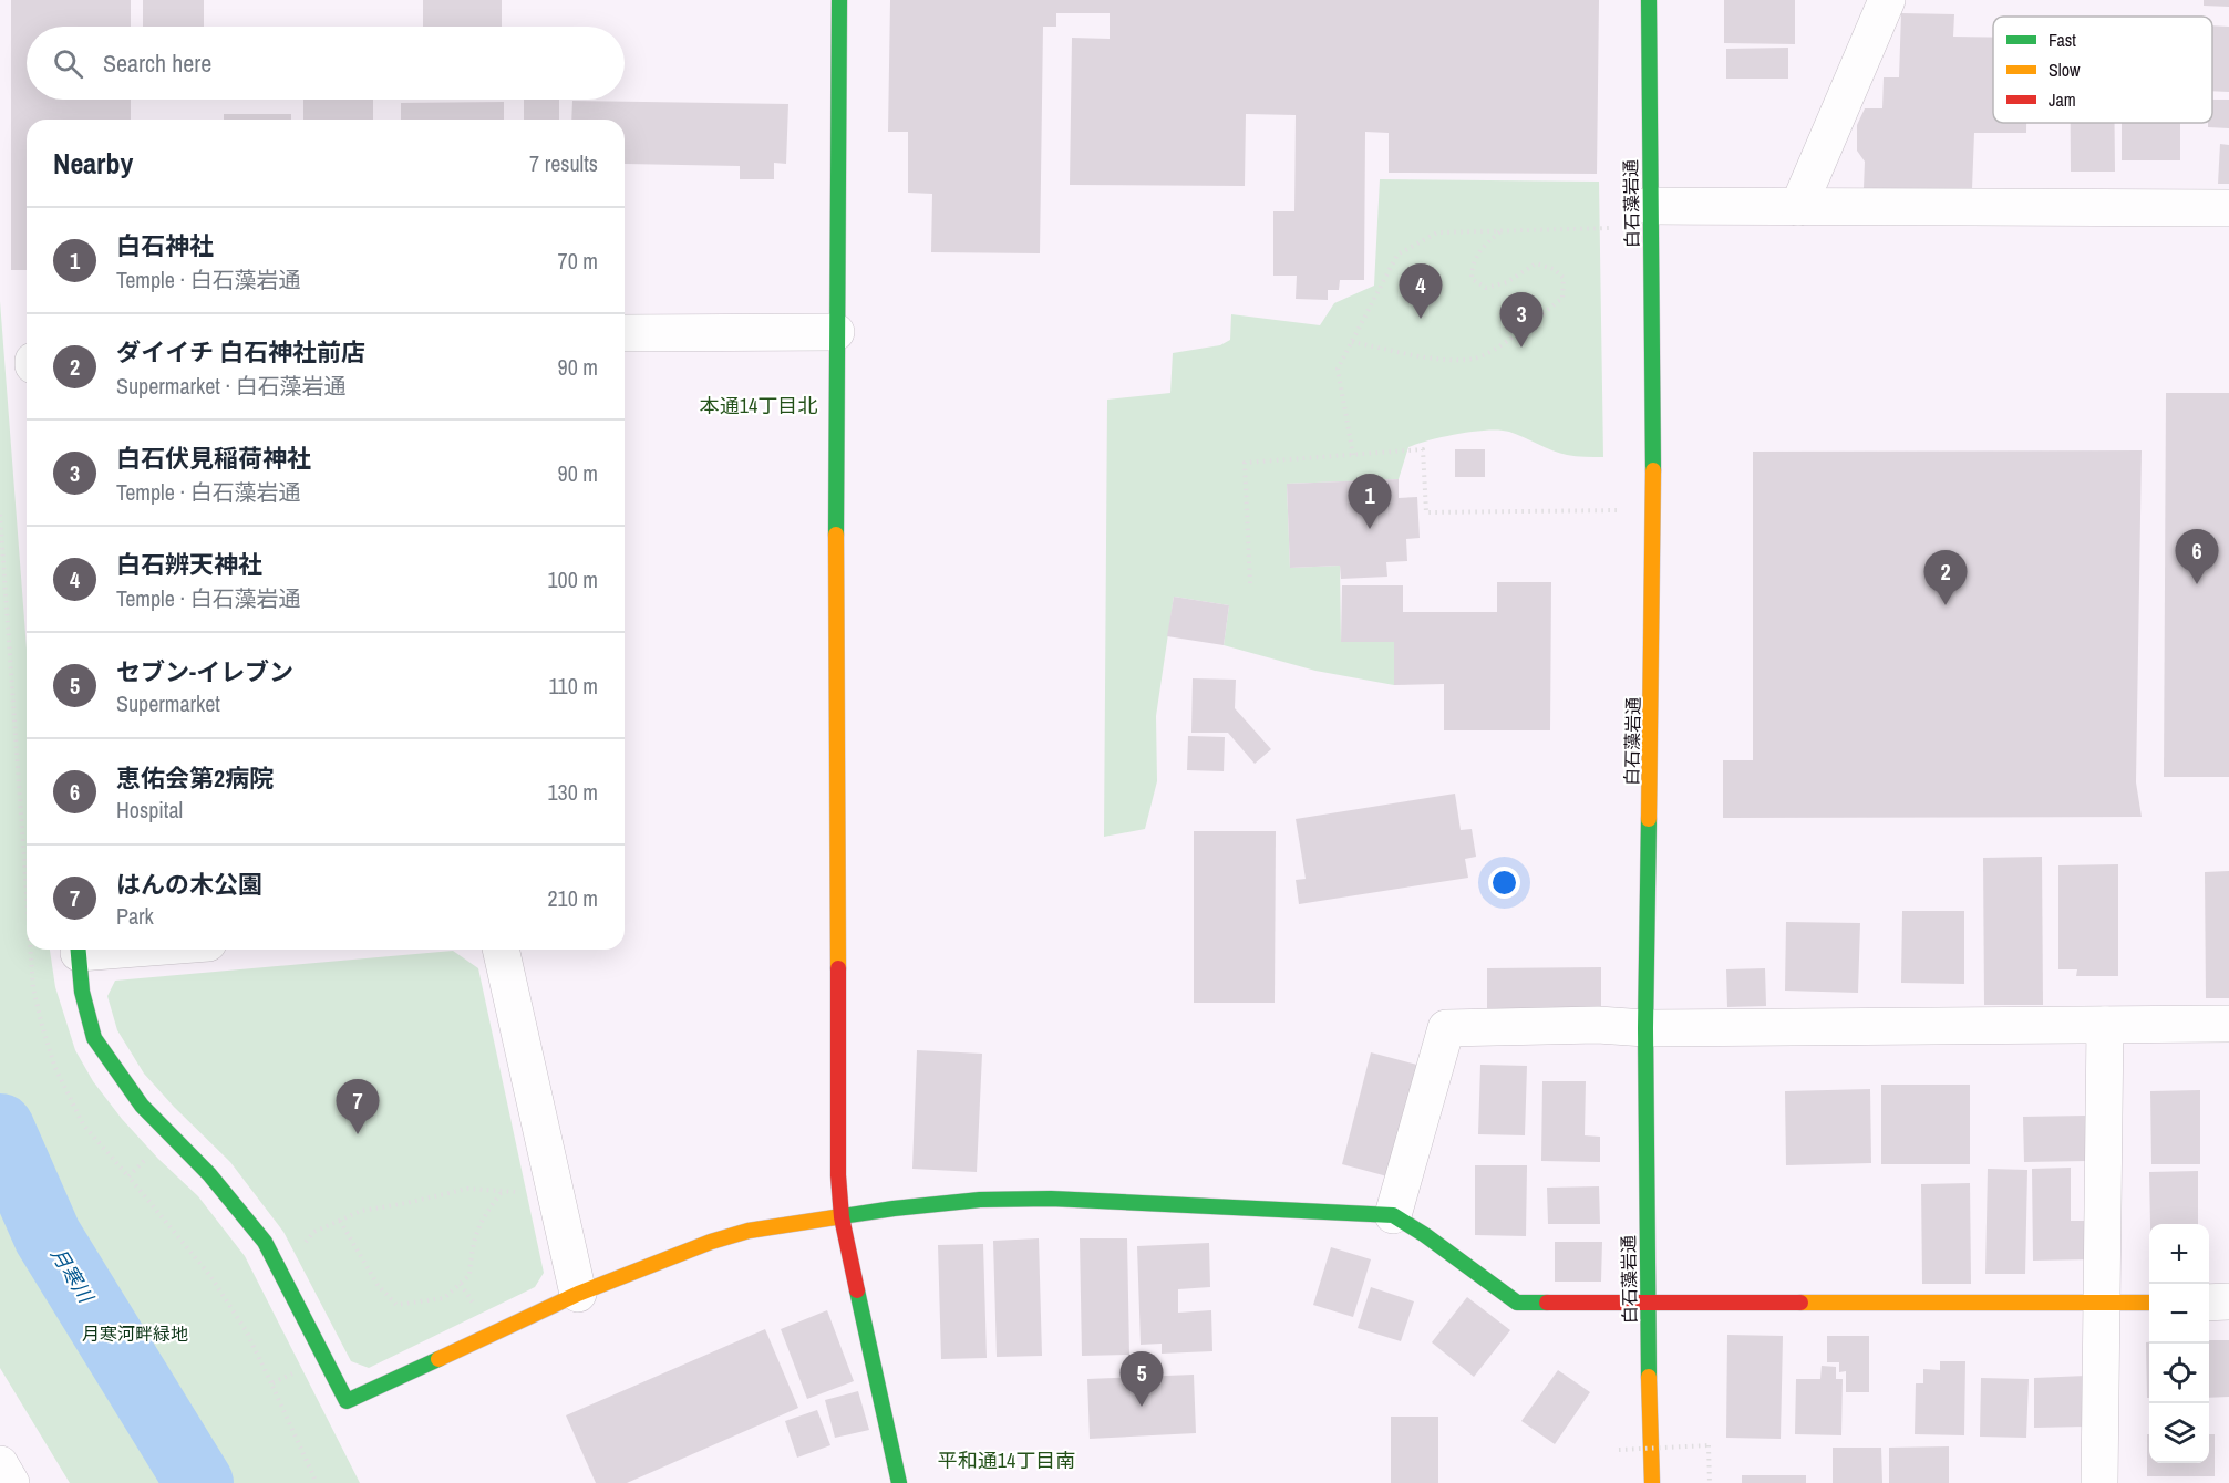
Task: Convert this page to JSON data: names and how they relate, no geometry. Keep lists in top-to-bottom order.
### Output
{
  "streets": {
    "street": ["白石藻岩通"]
  },
  "districts": ["本通14丁目北", "平和通14丁目南"],
  "water": ["月寒川"],
  "parks": ["月寒河畔緑地"],
  "legend": ["Fast", "Slow", "Jam"],
  "page": {
    "search": "Search here",
    "heading": ["Nearby", "7 results"],
    "list": [
      {
        "mark": "1",
        "name": "白石神社",
        "note": "Temple · 白石藻岩通",
        "value": "70 m"
      },
      {
        "mark": "2",
        "name": "ダイイチ 白石神社前店",
        "note": "Supermarket · 白石藻岩通",
        "value": "90 m"
      },
      {
        "mark": "3",
        "name": "白石伏見稲荷神社",
        "note": "Temple · 白石藻岩通",
        "value": "90 m"
      },
      {
        "mark": "4",
        "name": "白石辨天神社",
        "note": "Temple · 白石藻岩通",
        "value": "100 m"
      },
      {
        "mark": "5",
        "name": "セブン-イレブン",
        "note": "Supermarket",
        "value": "110 m"
      },
      {
        "mark": "6",
        "name": "恵佑会第2病院",
        "note": "Hospital",
        "value": "130 m"
      },
      {
        "mark": "7",
        "name": "はんの木公園",
        "note": "Park",
        "value": "210 m"
      }
    ],
    "pins": [
      "4",
      "3",
      "1",
      "6",
      "2",
      "7",
      "5"
    ],
    "map_buttons": ["+", "−"]
  }
}
